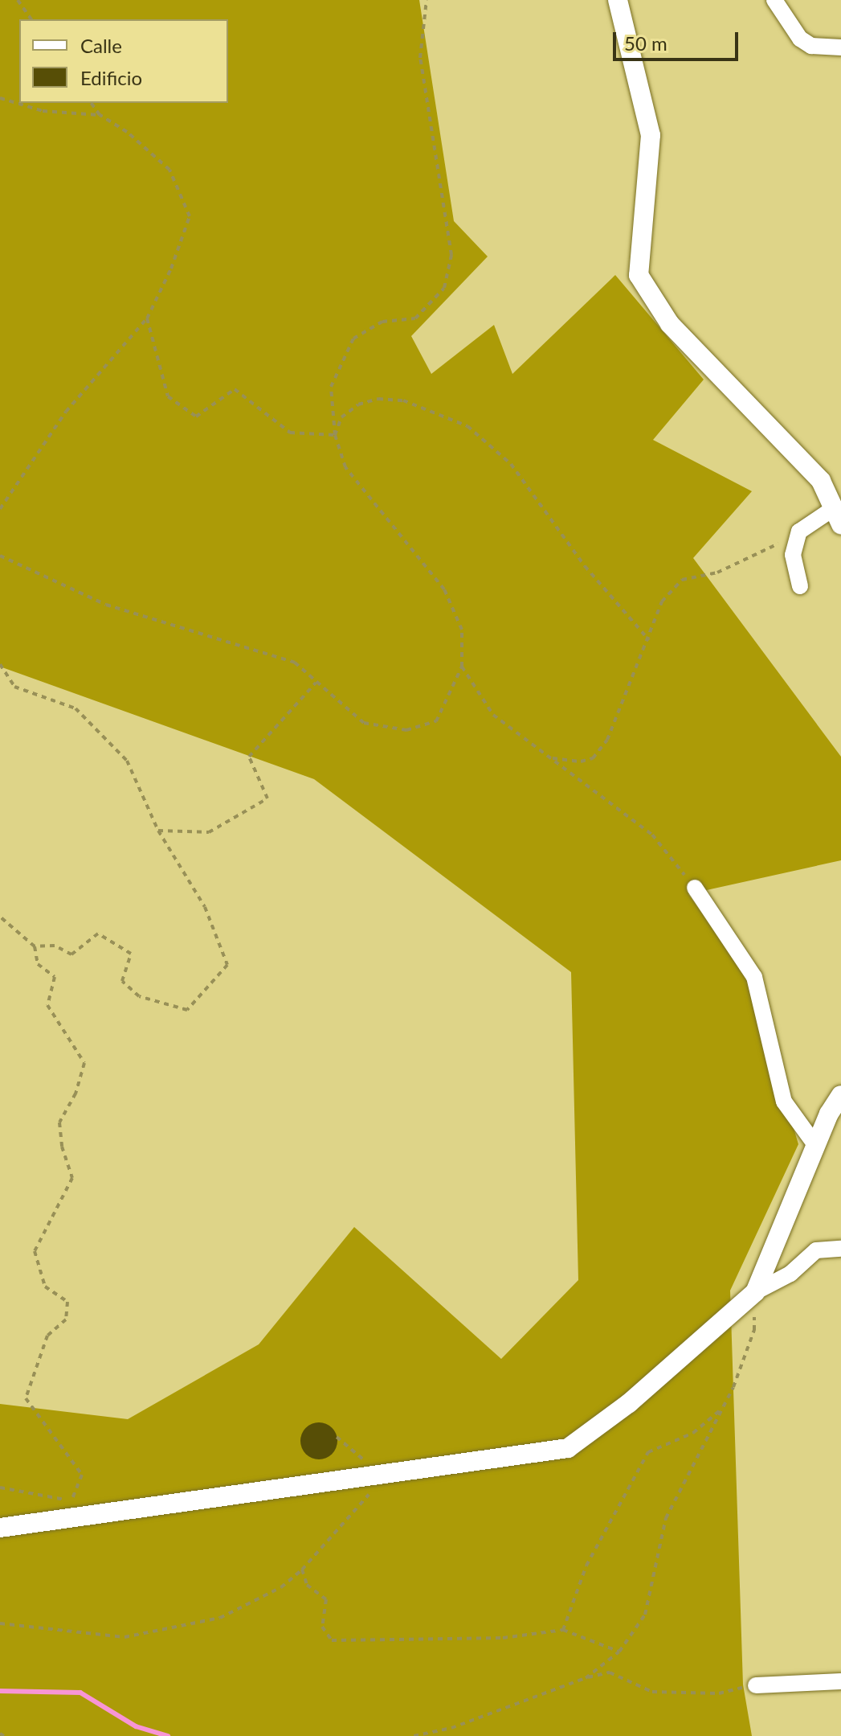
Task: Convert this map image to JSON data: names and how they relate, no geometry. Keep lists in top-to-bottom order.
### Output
{
  "legend": ["Calle", "Edificio"],
  "scale_bar": "50 m"
}
